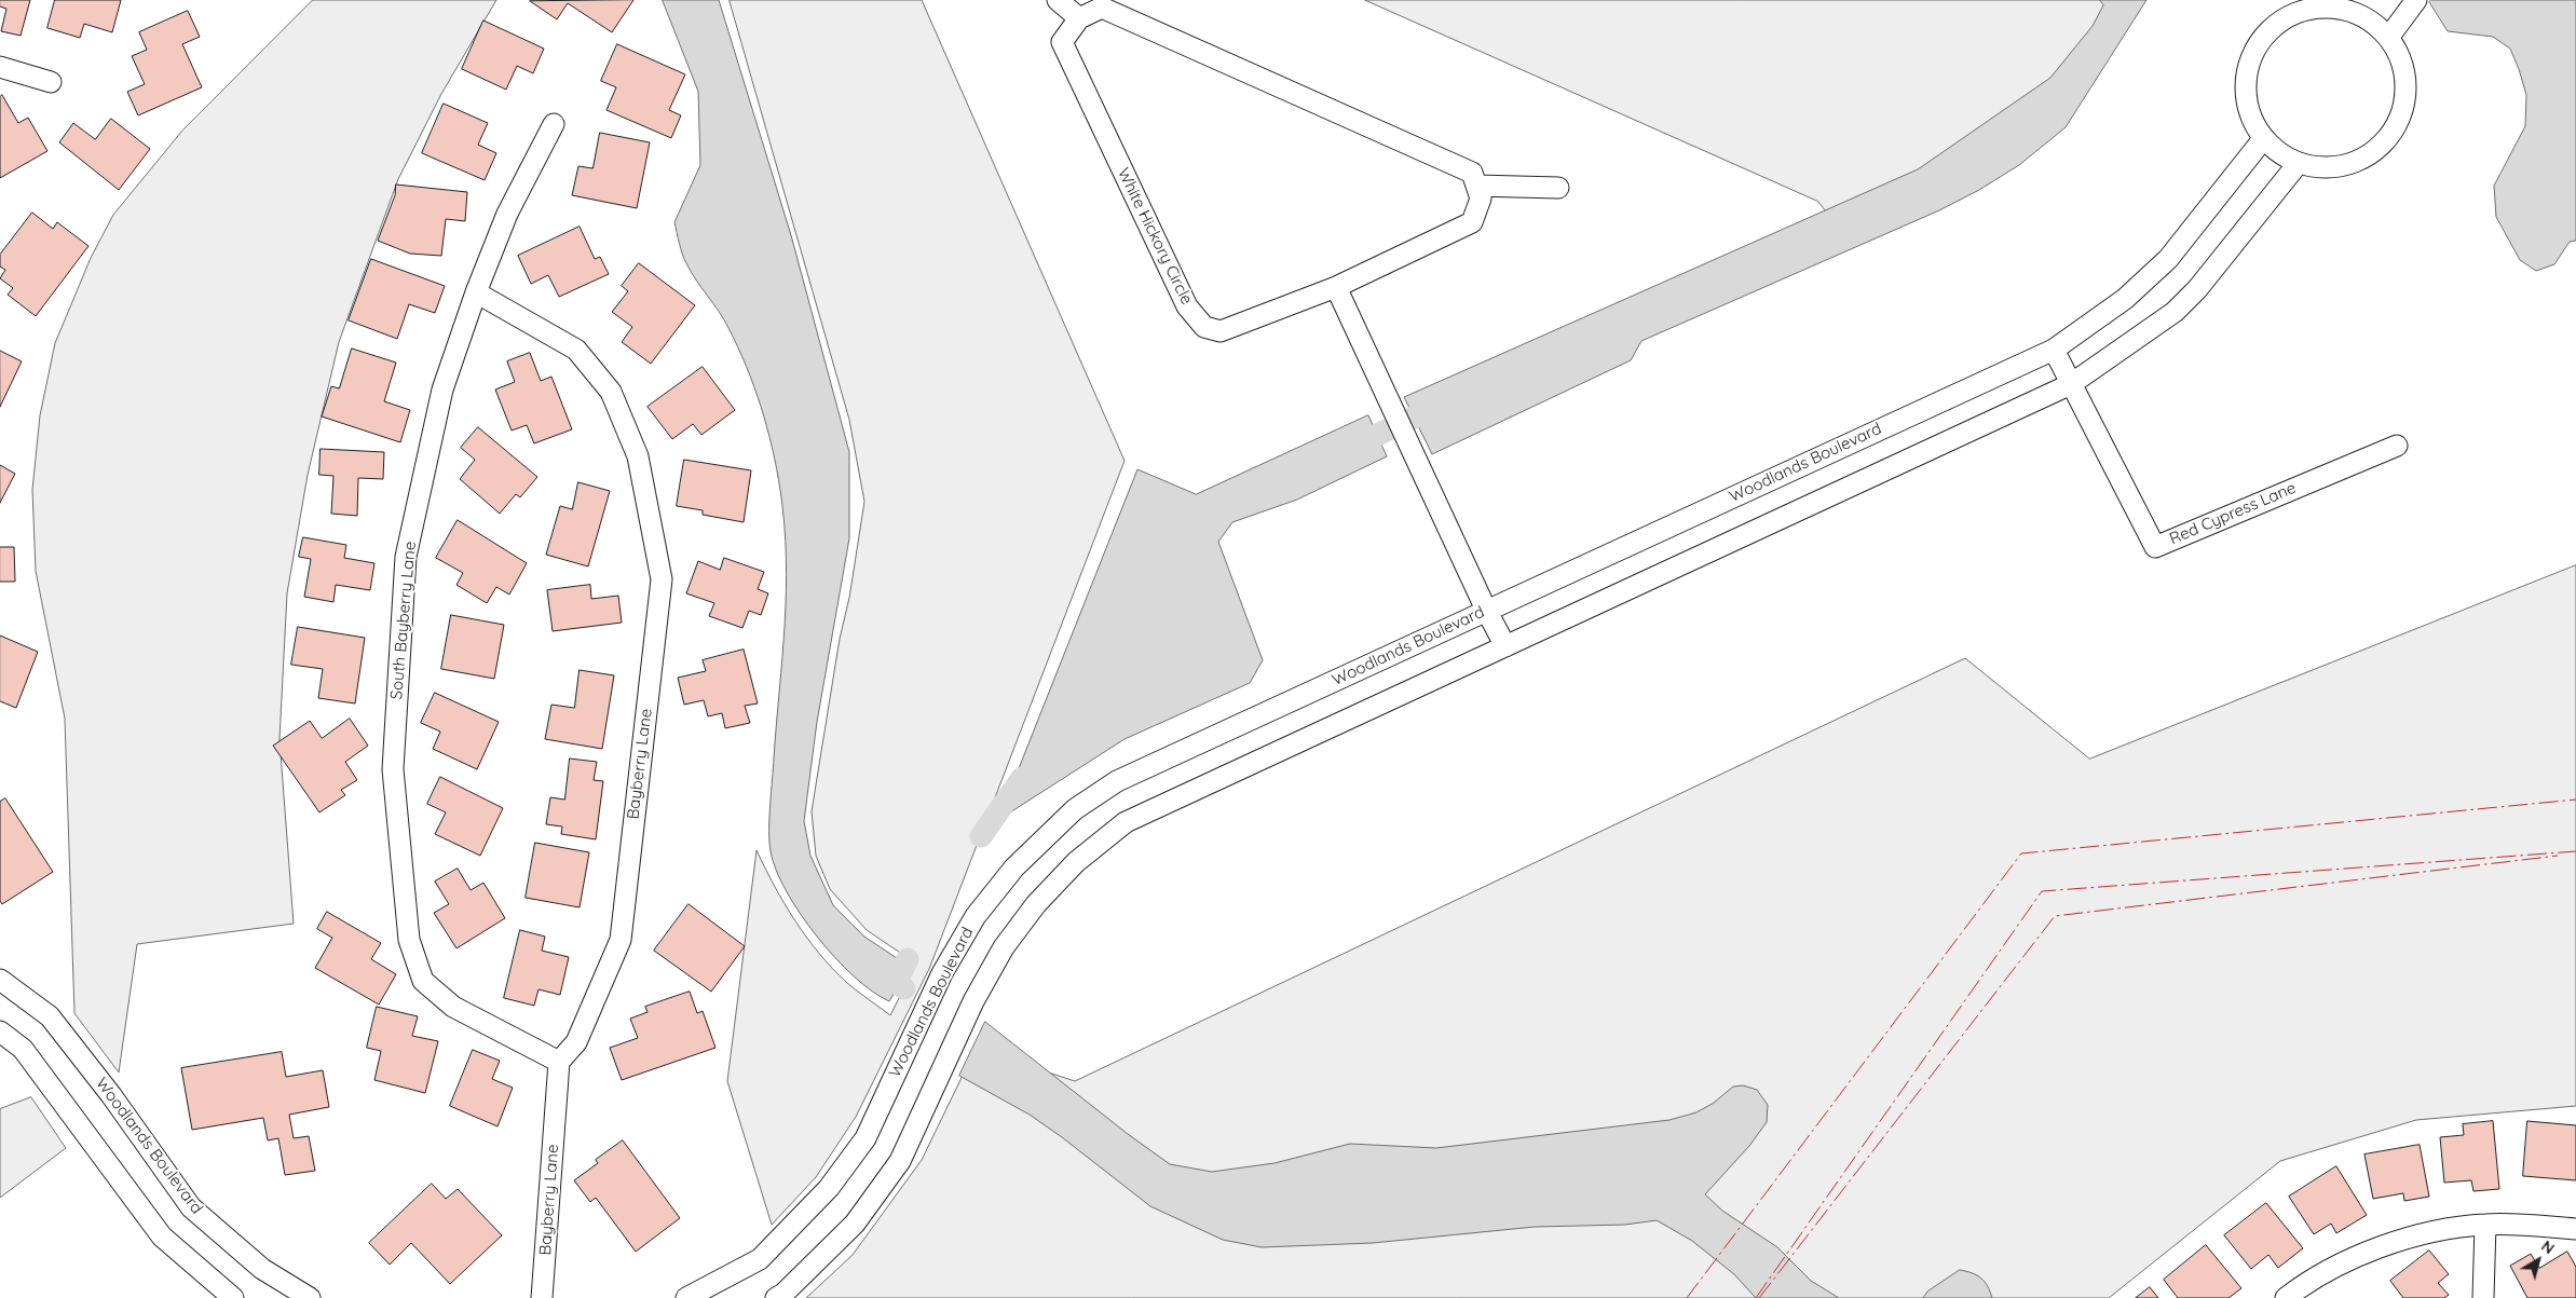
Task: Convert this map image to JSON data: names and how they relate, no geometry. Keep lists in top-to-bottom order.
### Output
{
  "streets": {
    "street": [
      "White Hickory Circle",
      "Woodlands Boulevard",
      "Red Cypress Lane",
      "South Bayberry Lane",
      "Bayberry Lane"
    ]
  },
  "crossings": [
    ["Woodlands Boulevard", "Red Cypress Lane"],
    ["South Bayberry Lane", "Bayberry Lane"]
  ],
  "north": "top right"
}
